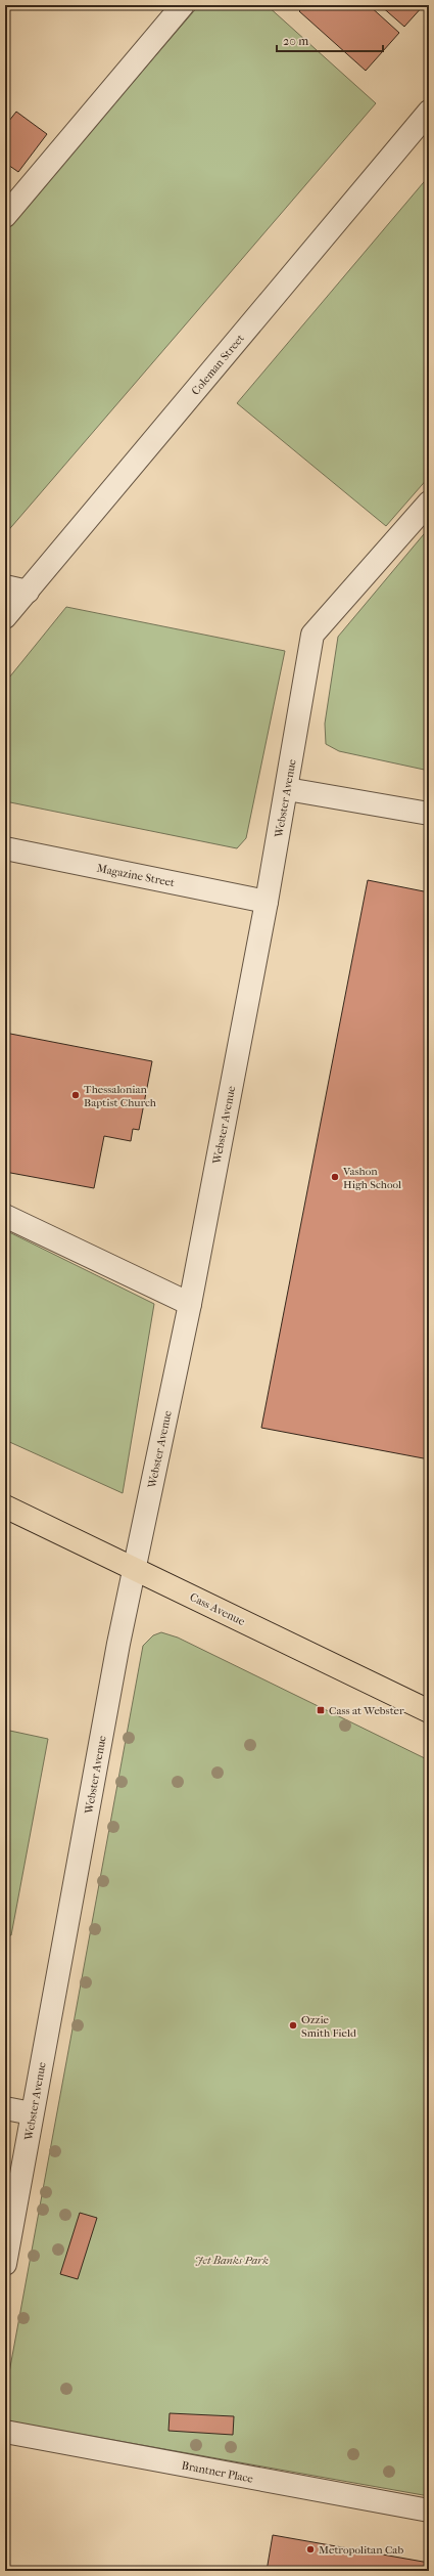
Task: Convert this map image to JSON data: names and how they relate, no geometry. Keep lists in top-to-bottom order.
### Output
{
  "streets": {
    "main road": ["Cass Avenue"],
    "street": [
      "Coleman Street",
      "Webster Avenue",
      "Magazine Street",
      "Brantner Place"
    ]
  },
  "crossings": [
    ["Webster Avenue", "Magazine Street"],
    ["Webster Avenue", "Cass Avenue"]
  ],
  "parks": ["Jet Banks Park"],
  "places": {
    "other": [
      "Thessalonian Baptist Church",
      "Vashon High School",
      "Ozzie Smith Field",
      "Metropolitan Cab"
    ],
    "transit": ["Cass at Webster"]
  },
  "scale_bar": "20 m"
}
